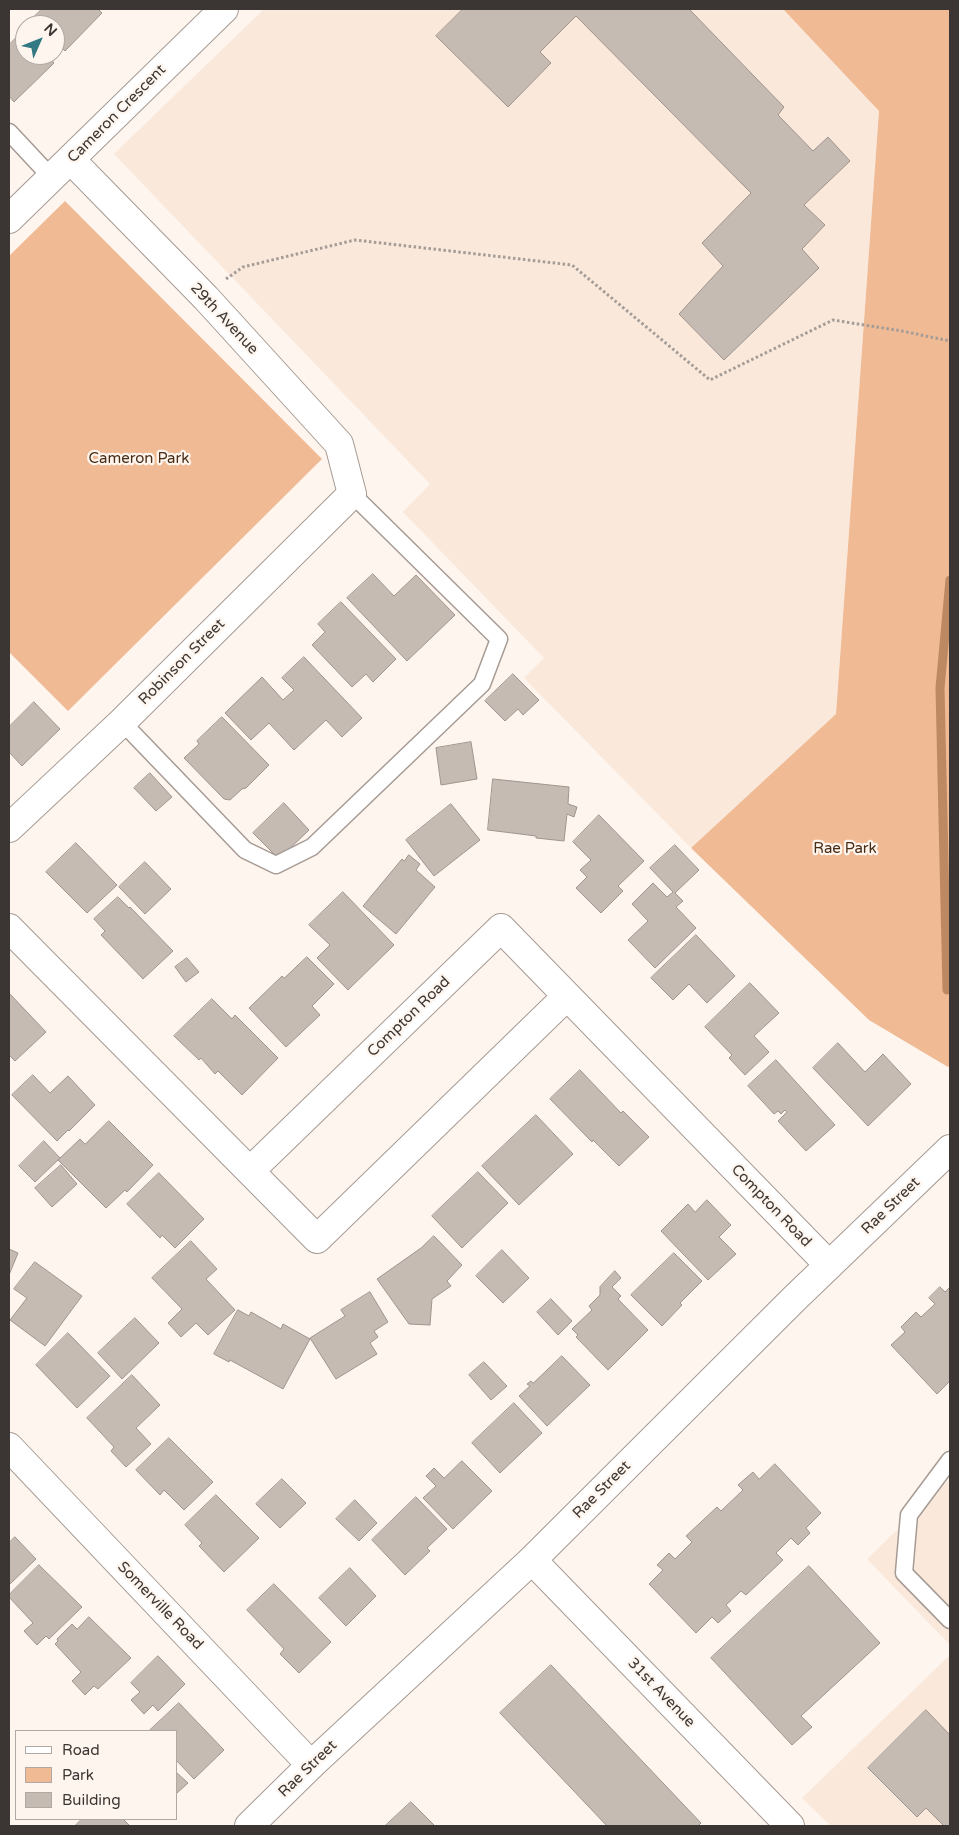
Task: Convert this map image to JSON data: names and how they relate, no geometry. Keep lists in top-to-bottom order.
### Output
{
  "streets": {
    "street": [
      "Cameron Crescent",
      "29th Avenue",
      "Robinson Street",
      "Compton Road",
      "Rae Street",
      "Somerville Road",
      "31st Avenue"
    ]
  },
  "crossings": [
    ["Cameron Crescent", "29th Avenue"],
    ["29th Avenue", "Robinson Street"],
    ["Compton Road", "Rae Street"],
    ["Rae Street", "Somerville Road"],
    ["Rae Street", "31st Avenue"]
  ],
  "parks": ["Cameron Park", "Rae Park"],
  "legend": ["Road", "Park", "Building"],
  "north": "top right"
}
